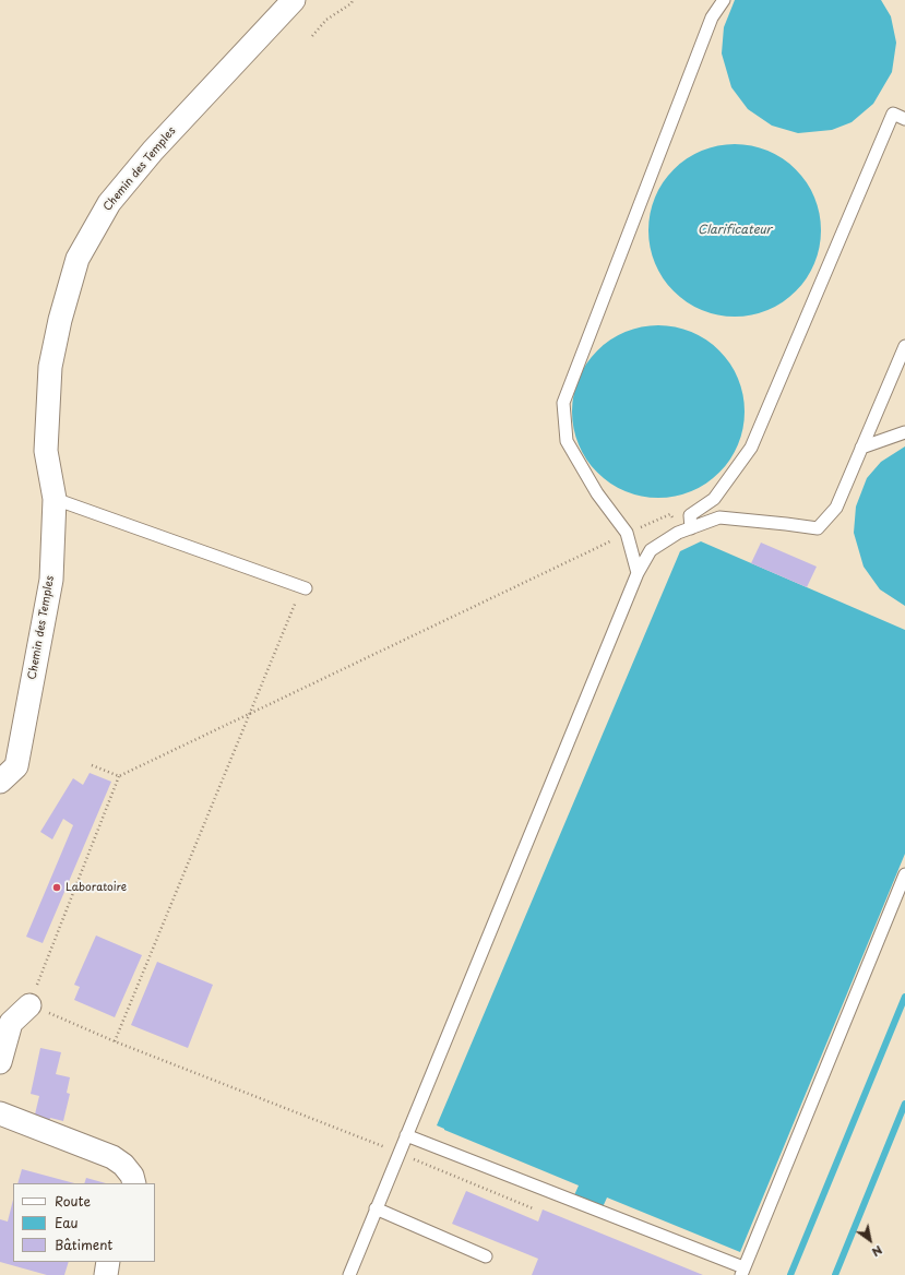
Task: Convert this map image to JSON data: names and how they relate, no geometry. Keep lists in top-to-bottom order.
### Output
{
  "streets": {
    "street": ["Chemin des Temples"]
  },
  "water": ["Clarificateur"],
  "places": ["Laboratoire"],
  "legend": ["Route", "Eau", "Bâtiment"],
  "north": "bottom right"
}
